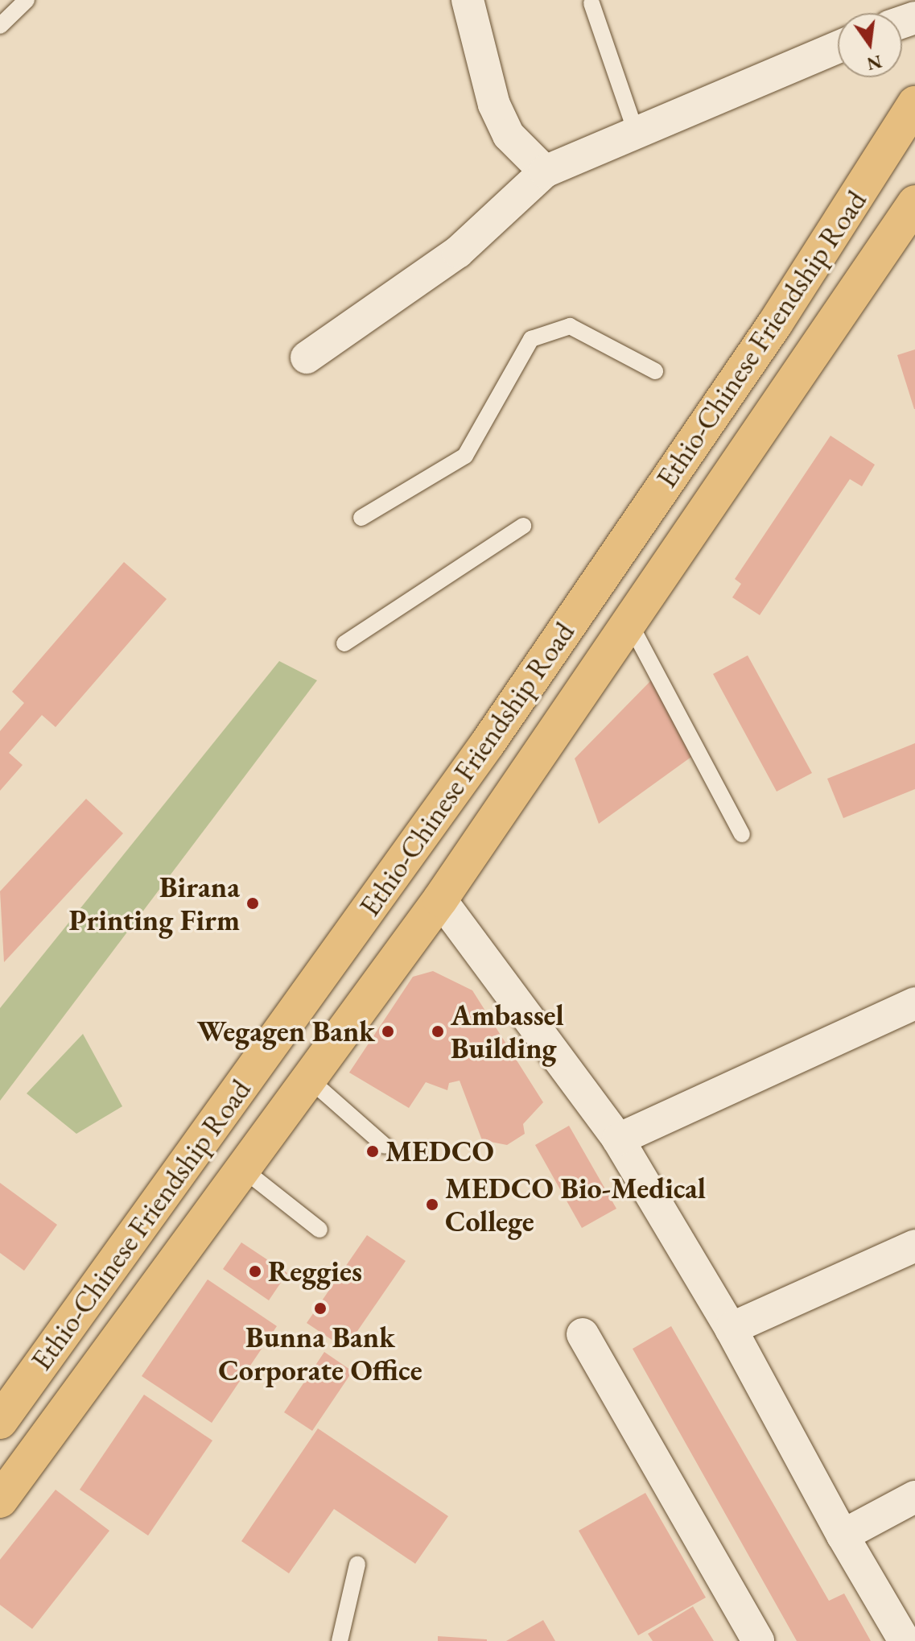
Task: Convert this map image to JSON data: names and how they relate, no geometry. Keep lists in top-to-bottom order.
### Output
{
  "streets": {
    "main road": ["Ethio-Chinese Friendship Road"]
  },
  "places": [
    "Birana Printing Firm",
    "Wegagen Bank",
    "Ambassel Building",
    "MEDCO",
    "MEDCO Bio-Medical College",
    "Reggies",
    "Bunna Bank Corporate Office"
  ],
  "north": "bottom"
}
